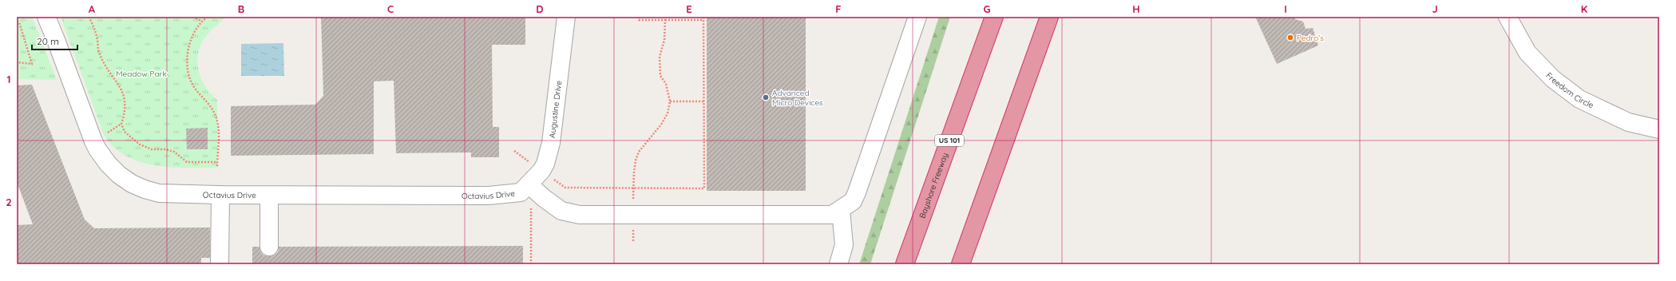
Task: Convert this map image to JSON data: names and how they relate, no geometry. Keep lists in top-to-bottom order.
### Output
{
  "streets": {
    "highway": ["US 101", "Bayshore Freeway"],
    "street": ["Freedom Circle", "Augustine Drive", "Octavius Drive"]
  },
  "crossings": [
    ["Augustine Drive", "Octavius Drive"]
  ],
  "parks": ["Meadow Park"],
  "places": ["Pedro’s", "Advanced Micro Devices"],
  "scale_bar": "20 m",
  "grid": {
    "columns": [
      "A",
      "B",
      "C",
      "D",
      "E",
      "F",
      "G",
      "H",
      "I",
      "J",
      "K"
    ],
    "rows": ["1", "2"]
  }
}
